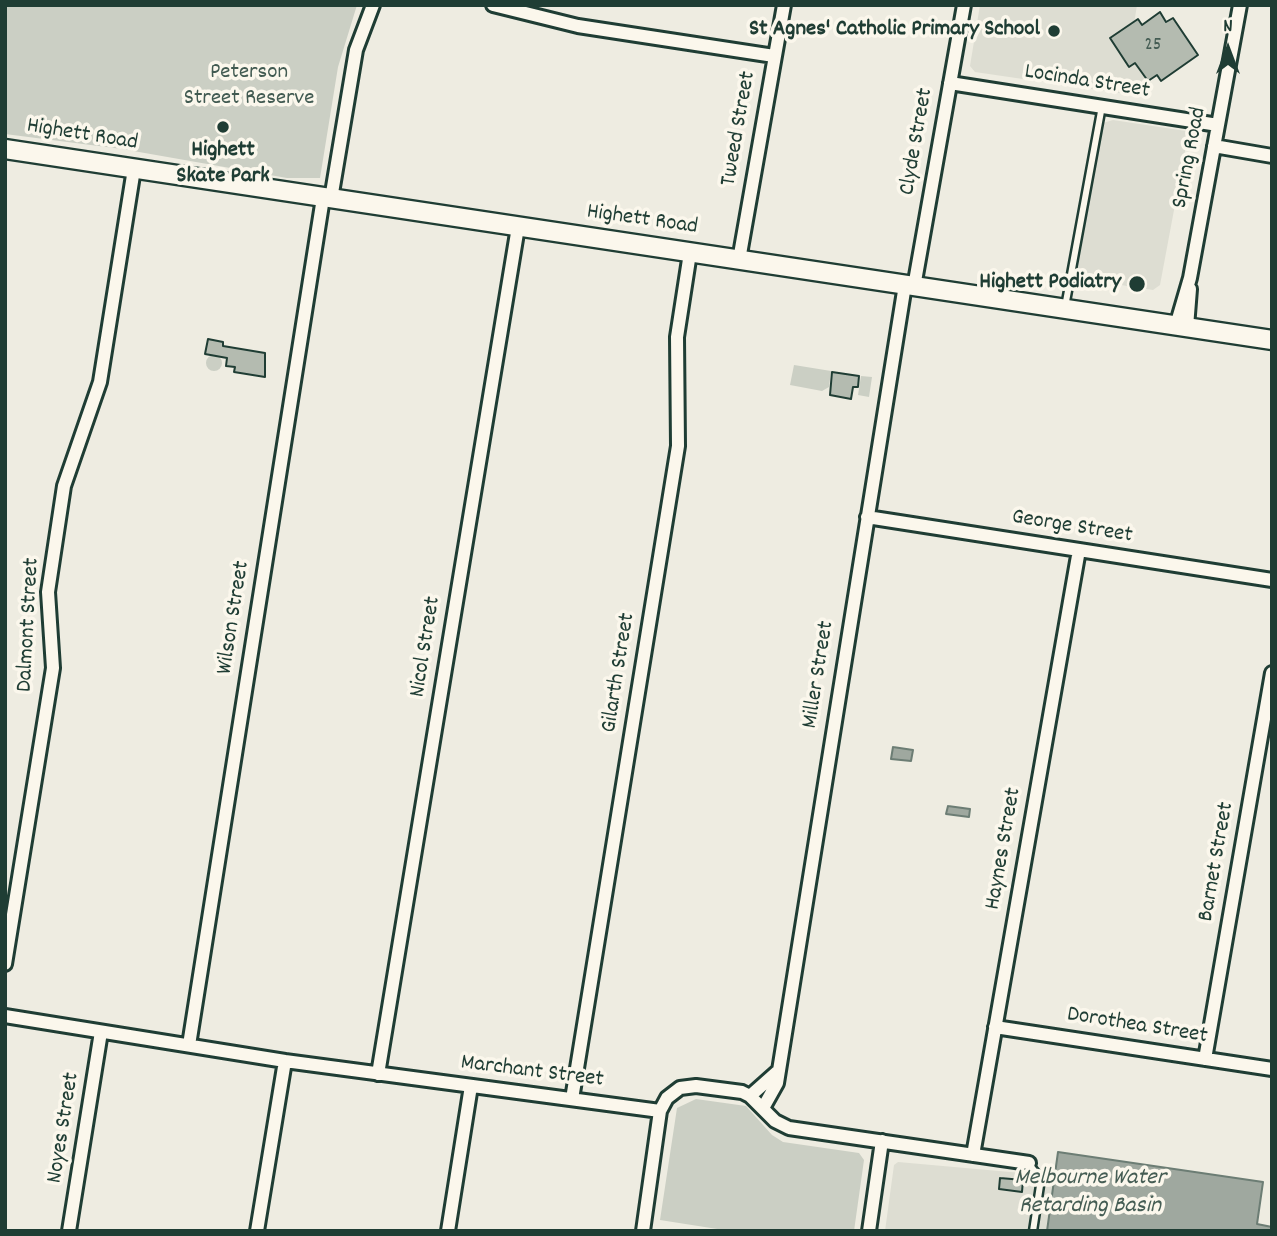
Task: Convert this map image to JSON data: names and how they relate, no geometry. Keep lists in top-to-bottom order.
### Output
{
  "streets": {
    "street": [
      "Locinda Street",
      "Tweed Street",
      "Highett Road",
      "Clyde Street",
      "Spring Road",
      "George Street",
      "Wilson Street",
      "Dalmont Street",
      "Nicol Street",
      "Gilarth Street",
      "Miller Street",
      "Haynes Street",
      "Barnet Street",
      "Dorothea Street",
      "Marchant Street",
      "Noyes Street"
    ]
  },
  "crossings": [
    ["Locinda Street", "Clyde Street"],
    ["Locinda Street", "Spring Road"],
    ["Tweed Street", "Highett Road"],
    ["Highett Road", "Clyde Street"],
    ["Highett Road", "Spring Road"],
    ["Highett Road", "Wilson Street"],
    ["Highett Road", "Dalmont Street"],
    ["Highett Road", "Nicol Street"],
    ["Highett Road", "Gilarth Street"],
    ["Highett Road", "Miller Street"],
    ["Clyde Street", "Miller Street"],
    ["George Street", "Miller Street"],
    ["George Street", "Haynes Street"],
    ["Wilson Street", "Marchant Street"],
    ["Nicol Street", "Marchant Street"],
    ["Gilarth Street", "Marchant Street"],
    ["Haynes Street", "Dorothea Street"],
    ["Barnet Street", "Dorothea Street"],
    ["Marchant Street", "Noyes Street"]
  ],
  "water": ["Melbourne Water Retarding Basin"],
  "parks": ["Peterson Street Reserve"],
  "places": ["St Agnes' Catholic Primary School", "Highett Skate Park", "Highett Podiatry"],
  "house_numbers": ["25"],
  "north": "top"
}
